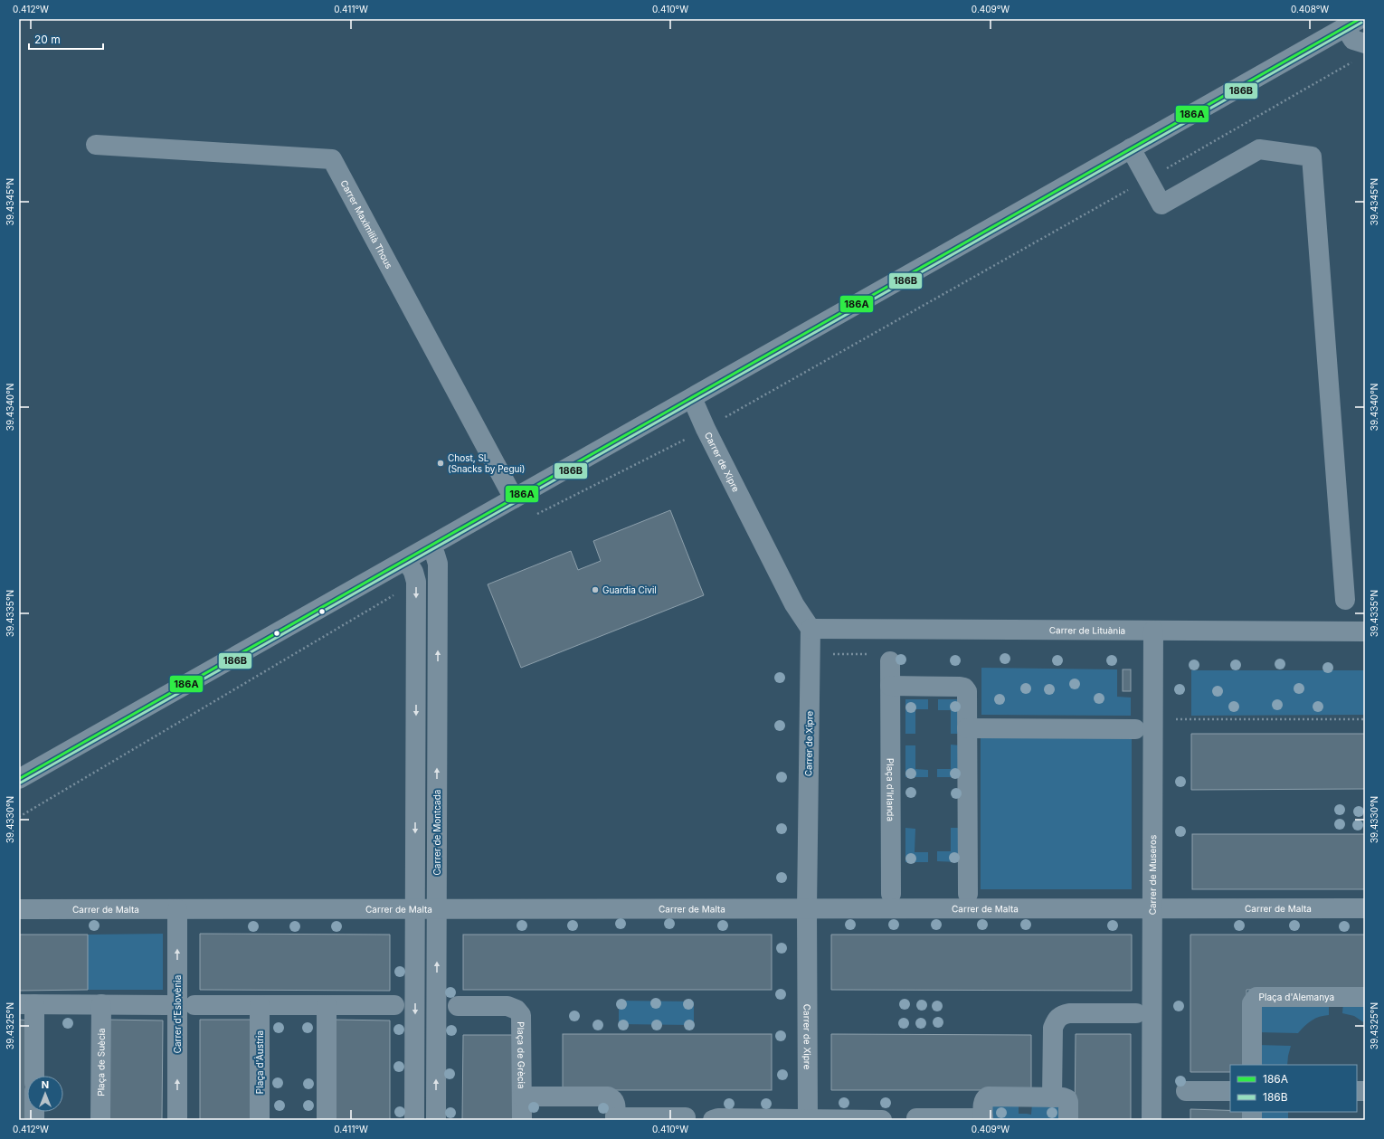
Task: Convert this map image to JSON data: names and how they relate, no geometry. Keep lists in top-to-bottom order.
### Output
{
  "streets": {
    "street": [
      "Carrer Maximilià Thous",
      "Carrer de Xipre",
      "Carrer de Lituània",
      "Plaça d'Irlanda",
      "Carrer de Montcada",
      "Carrer de Museros",
      "Carrer de Malta",
      "Plaça d'Alemanya",
      "Carrer d'Eslovènia",
      "Plaça de Grècia",
      "Plaça de Suècia",
      "Plaça d'Àustria"
    ]
  },
  "crossings": [
    ["Carrer de Xipre", "Carrer de Lituània"],
    ["Carrer de Xipre", "Carrer de Malta"],
    ["Carrer de Lituània", "Carrer de Museros"],
    ["Carrer de Montcada", "Carrer de Malta"],
    ["Carrer de Museros", "Carrer de Malta"],
    ["Carrer de Malta", "Carrer d'Eslovènia"]
  ],
  "places": ["Chost, SL (Snacks by Pegui)", "Guardia Civil"],
  "lines": ["transit line 186A", "transit line 186B"],
  "legend": ["186A", "186B"],
  "scale_bar": "20 m",
  "north": "top",
  "coordinates": [
    "0.412°W",
    "0.411°W",
    "0.410°W",
    "0.409°W",
    "0.408°W",
    "39.4345°N",
    "39.4340°N",
    "39.4335°N",
    "39.4330°N",
    "39.4325°N"
  ]
}
